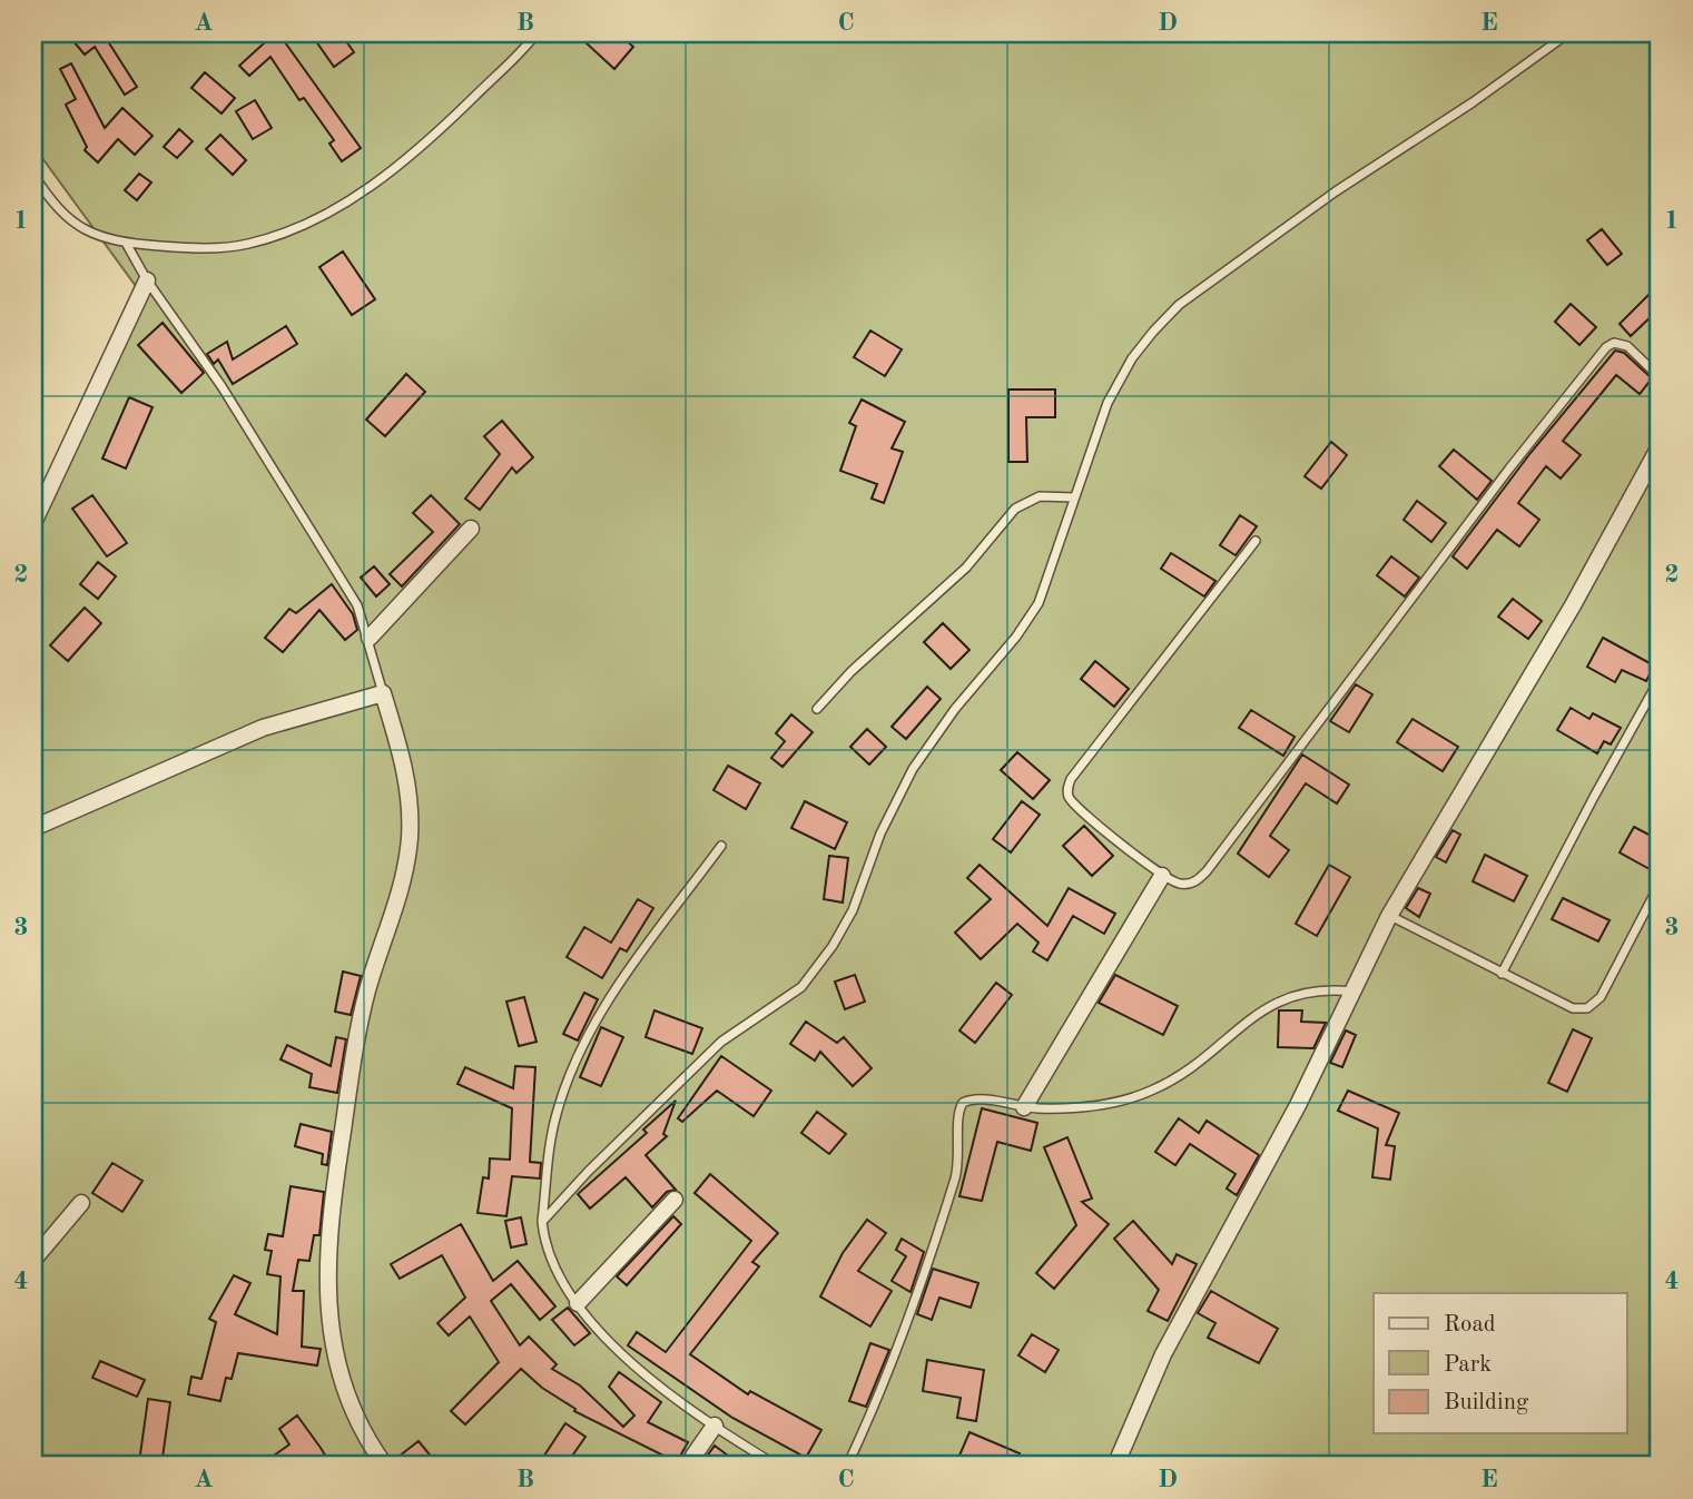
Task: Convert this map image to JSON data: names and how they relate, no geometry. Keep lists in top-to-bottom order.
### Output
{
  "legend": ["Road", "Park", "Building"],
  "grid": {
    "columns": [
      "A",
      "B",
      "C",
      "D",
      "E"
    ],
    "rows": [
      "1",
      "2",
      "3",
      "4"
    ]
  }
}
